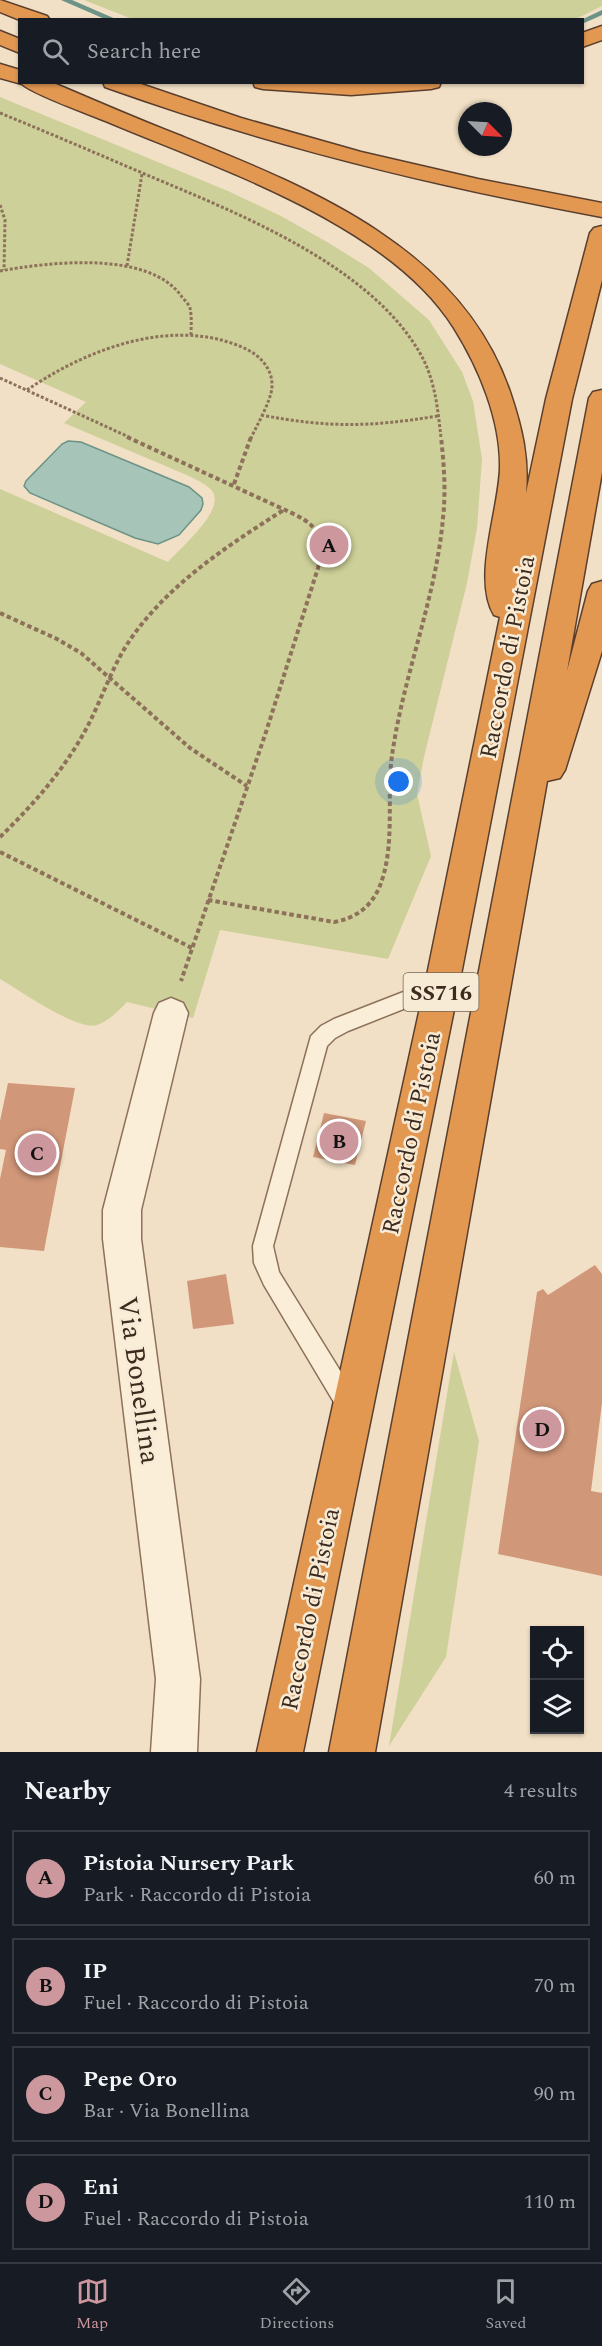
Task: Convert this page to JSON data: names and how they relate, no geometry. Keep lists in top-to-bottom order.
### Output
{
  "streets": {
    "highway": ["Raccordo di Pistoia", "SS716"],
    "street": ["Via Bonellina"]
  },
  "north": "bottom right",
  "page": {
    "search": "Search here",
    "pins": [
      "A",
      "B",
      "C",
      "D"
    ],
    "heading": ["Nearby", "4 results"],
    "list": [
      {
        "mark": "A",
        "name": "Pistoia Nursery Park",
        "note": "Park · Raccordo di Pistoia",
        "value": "60 m"
      },
      {
        "mark": "B",
        "name": "IP",
        "note": "Fuel · Raccordo di Pistoia",
        "value": "70 m"
      },
      {
        "mark": "C",
        "name": "Pepe Oro",
        "note": "Bar · Via Bonellina",
        "value": "90 m"
      },
      {
        "mark": "D",
        "name": "Eni",
        "note": "Fuel · Raccordo di Pistoia",
        "value": "110 m"
      }
    ],
    "nav": ["Map", "Directions", "Saved"]
  }
}
